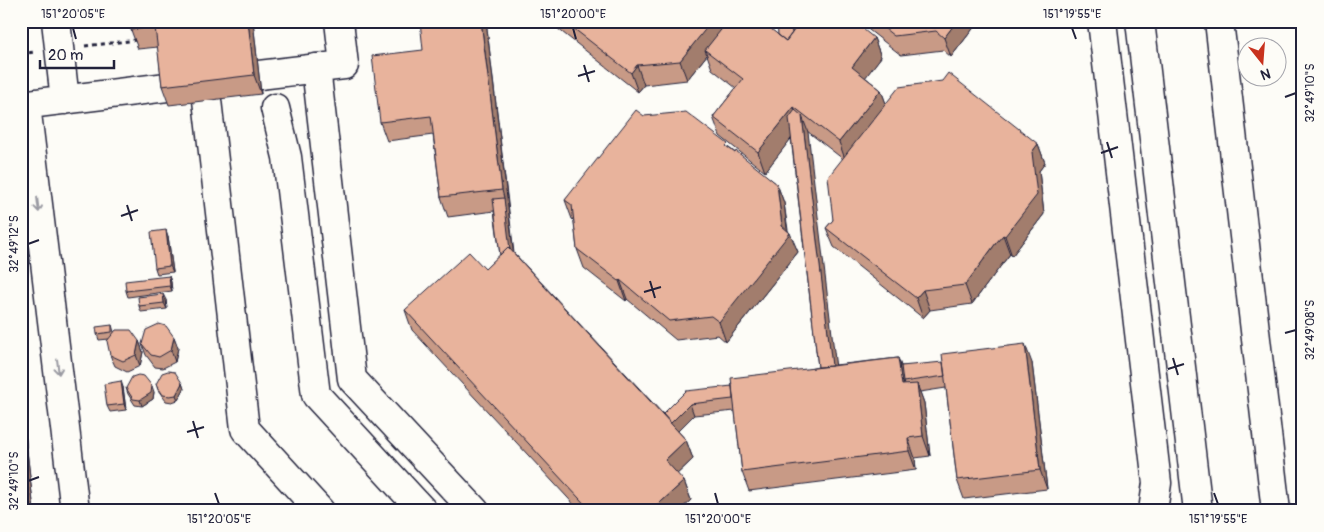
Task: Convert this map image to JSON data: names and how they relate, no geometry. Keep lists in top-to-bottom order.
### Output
{
  "scale_bar": "20 m",
  "north": "bottom",
  "coordinates": [
    "151°20'05\"E",
    "151°20'00\"E",
    "151°19'55\"E",
    "32°49'10\"S",
    "32°49'12\"S",
    "32°49'08\"S"
  ]
}
